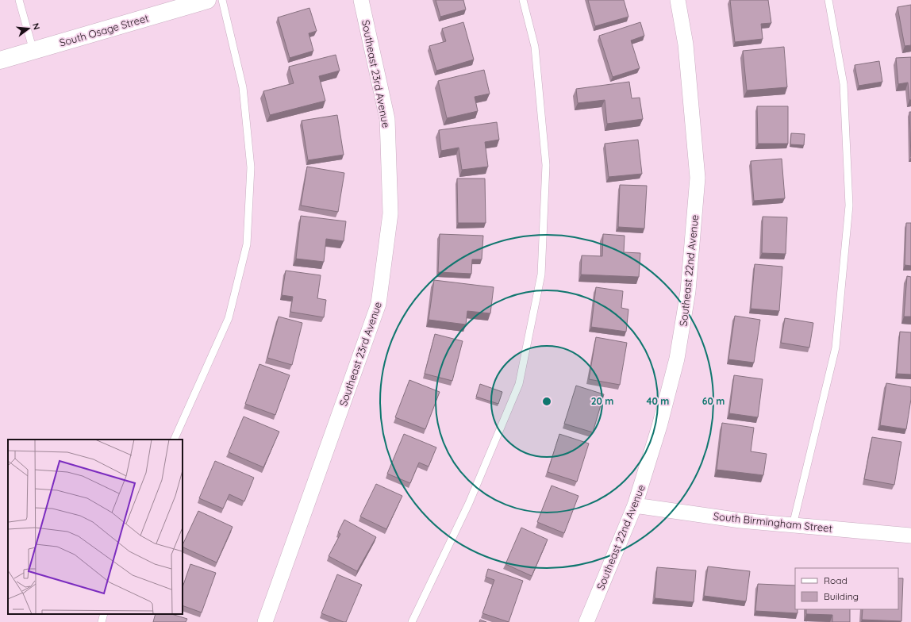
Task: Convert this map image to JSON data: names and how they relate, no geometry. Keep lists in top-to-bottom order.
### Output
{
  "streets": {
    "street": [
      "South Osage Street",
      "Southeast 23rd Avenue",
      "Southeast 22nd Avenue",
      "South Birmingham Street"
    ]
  },
  "crossings": [
    ["Southeast 22nd Avenue", "South Birmingham Street"]
  ],
  "legend": ["Road", "Building"],
  "north": "right",
  "rings": ["20 m", "40 m", "60 m"]
}
